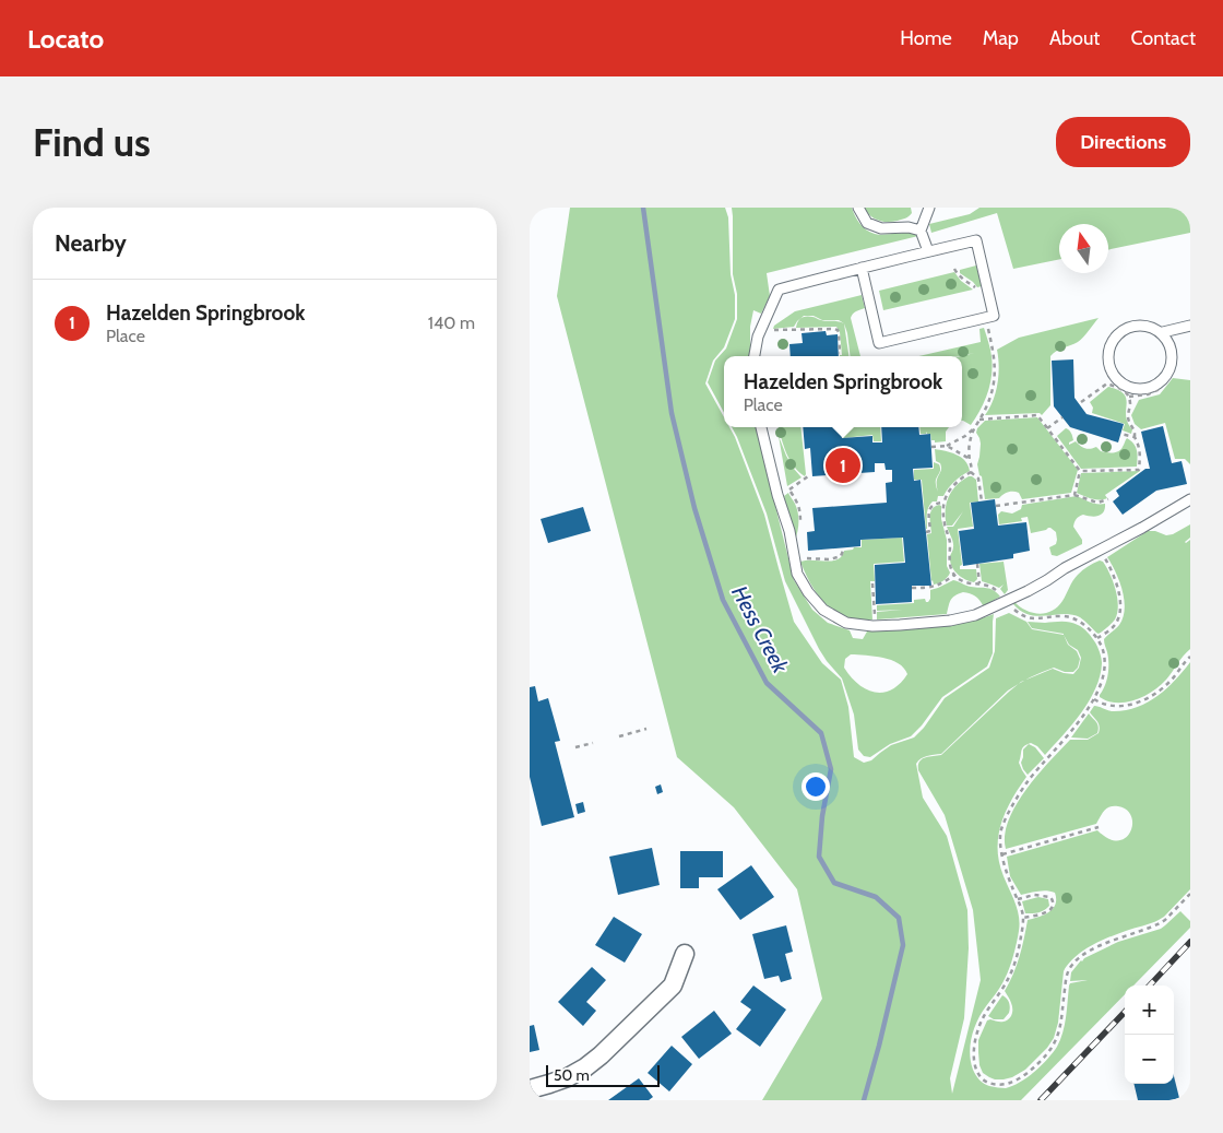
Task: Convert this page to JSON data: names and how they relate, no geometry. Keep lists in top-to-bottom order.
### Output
{
  "water": ["Hess Creek"],
  "scale_bar": "50 m",
  "north": "top",
  "page": {
    "header": "Locato",
    "nav": [
      "Home",
      "Map",
      "About",
      "Contact"
    ],
    "buttons": "Directions",
    "title": "Find us",
    "heading": "Nearby",
    "list": [
      {
        "mark": "1",
        "name": "Hazelden Springbrook",
        "note": "Place",
        "value": "140 m"
      }
    ],
    "popup": ["Hazelden Springbrook", "Place"],
    "pins": "1",
    "map_buttons": ["+", "−"],
    "scale": "50 m"
  }
}
